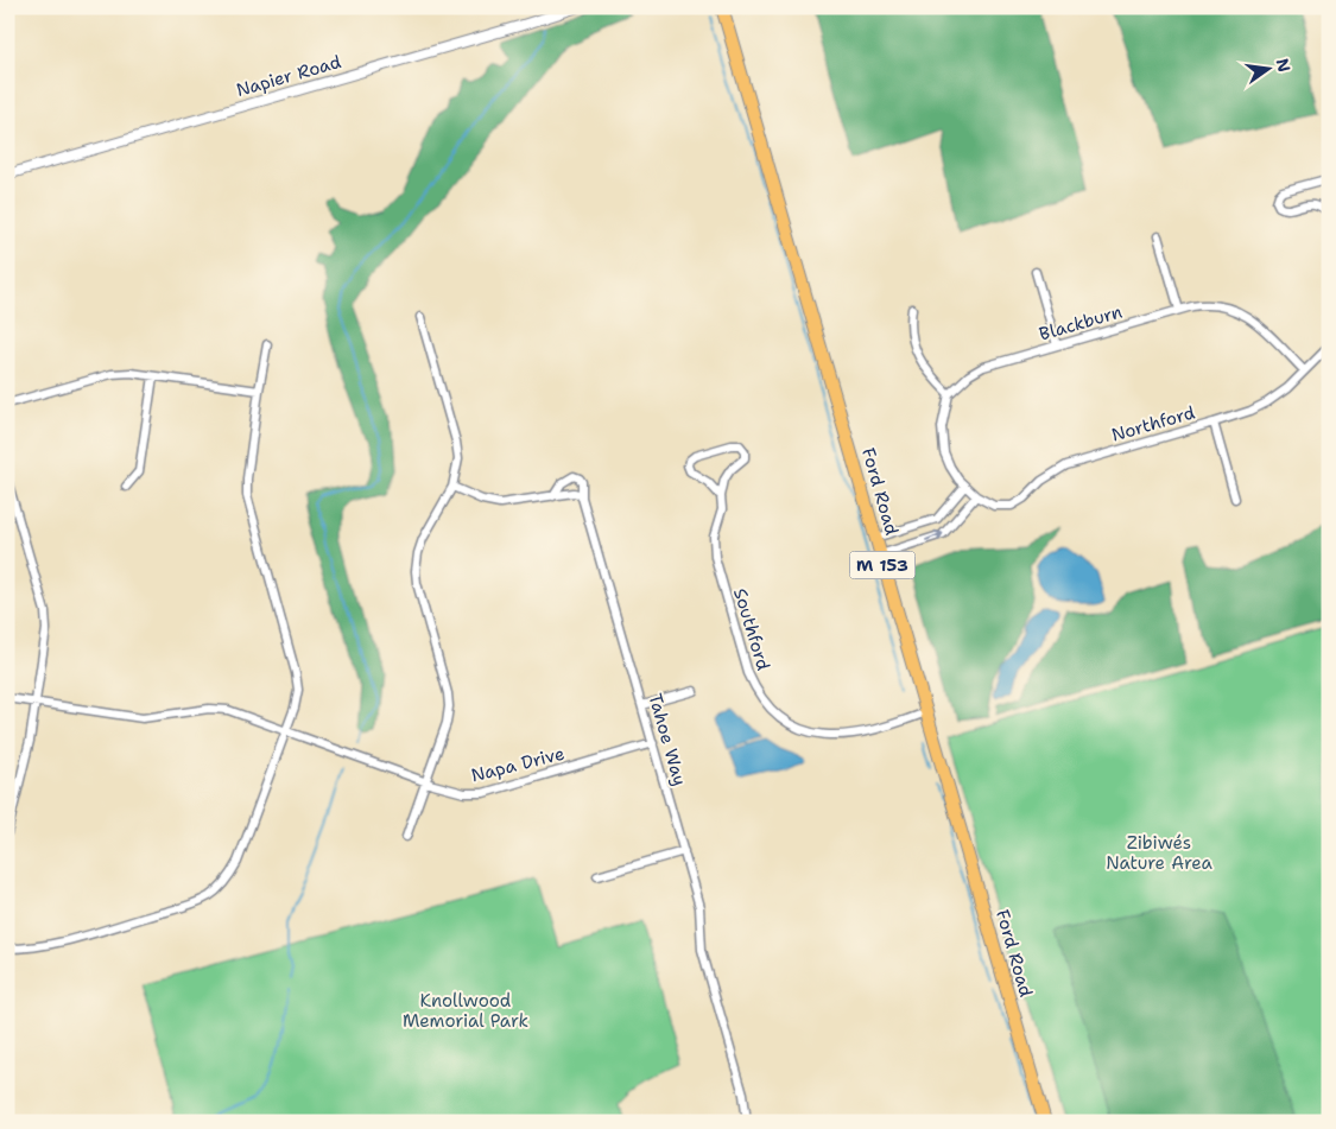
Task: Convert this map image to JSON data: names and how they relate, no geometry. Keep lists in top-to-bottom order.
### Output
{
  "streets": {
    "main road": ["Ford Road", "M 153"],
    "street": [
      "Napier Road",
      "Blackburn",
      "Northford",
      "Southford",
      "Tahoe Way",
      "Napa Drive"
    ]
  },
  "crossings": [
    ["Blackburn", "Northford"],
    ["Ford Road", "Southford"],
    ["Tahoe Way", "Napa Drive"]
  ],
  "parks": ["Zibiwés Nature Area", "Knollwood Memorial Park"],
  "north": "right"
}
